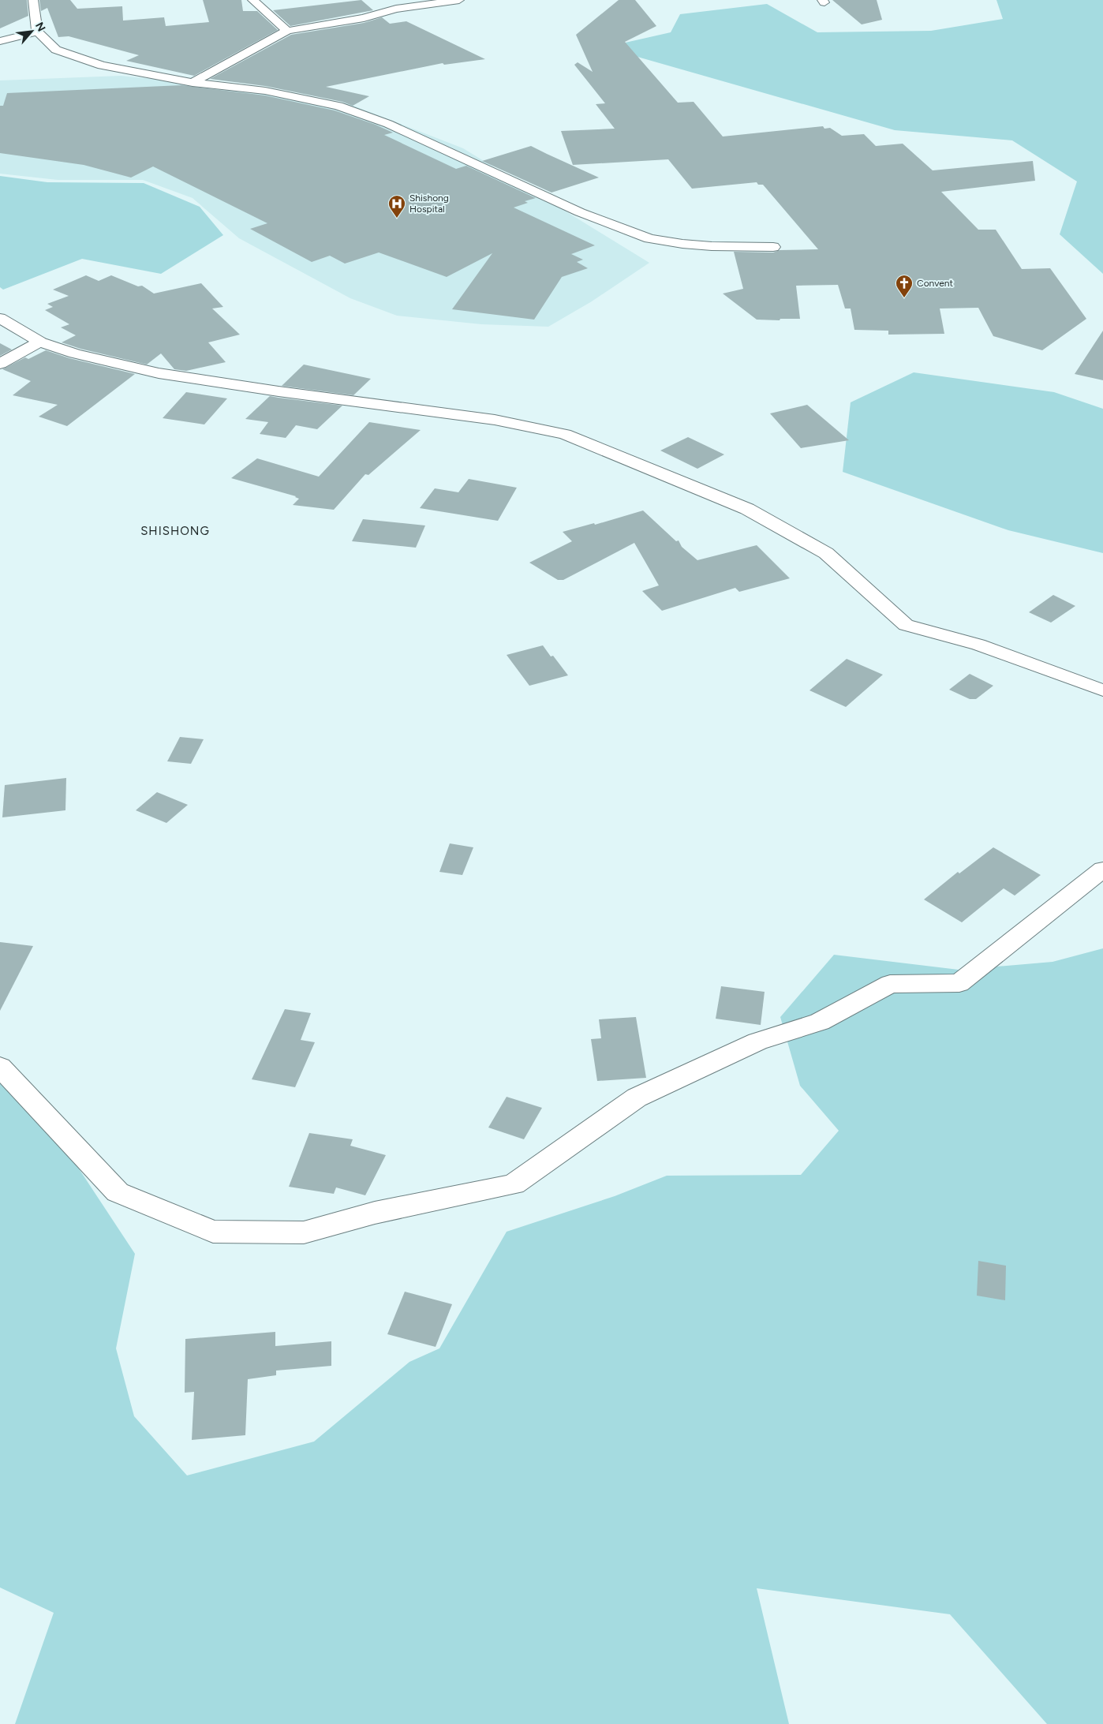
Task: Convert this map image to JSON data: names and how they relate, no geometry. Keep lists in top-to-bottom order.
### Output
{
  "districts": ["SHISHONG"],
  "places": {
    "hospital": ["Shishong Hospital"],
    "church": ["Convent"]
  },
  "north": "top right"
}
